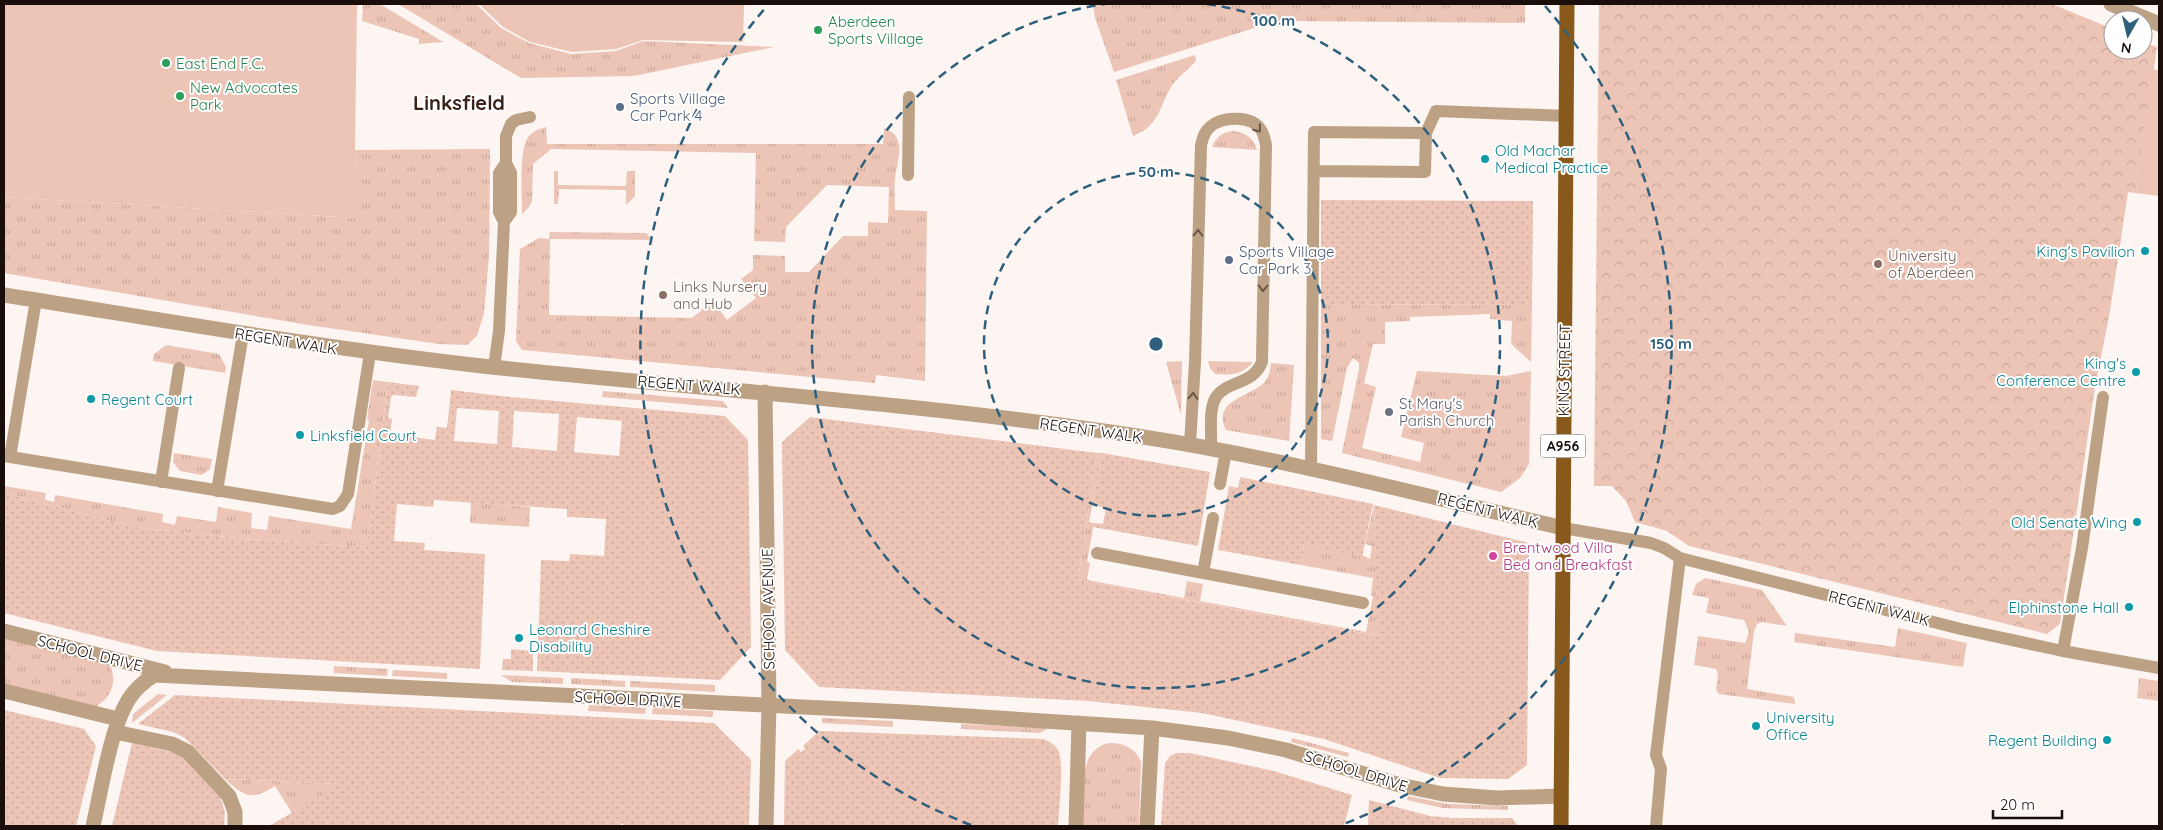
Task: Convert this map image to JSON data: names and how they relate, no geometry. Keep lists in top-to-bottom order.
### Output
{
  "streets": {
    "main road": ["KING STREET", "A956"],
    "street": ["REGENT WALK", "SCHOOL AVENUE", "SCHOOL DRIVE"]
  },
  "crossings": [
    ["REGENT WALK", "KING STREET"],
    ["REGENT WALK", "SCHOOL AVENUE"],
    ["KING STREET", "SCHOOL DRIVE"],
    ["SCHOOL AVENUE", "SCHOOL DRIVE"]
  ],
  "districts": ["Linksfield"],
  "places": [
    "Aberdeen Sports Village",
    "East End F.C.",
    "New Advocates Park",
    "Sports Village Car Park 4",
    "Old Machar Medical Practice",
    "King's Pavilion",
    "Sports Village Car Park 3",
    "University of Aberdeen",
    "Links Nursery and Hub",
    "King's Conference Centre",
    "Regent Court",
    "St Mary's Parish Church",
    "Linksfield Court",
    "Old Senate Wing",
    "Brentwood Villa Bed and Breakfast",
    "Elphinstone Hall",
    "Leonard Cheshire Disability",
    "University Office",
    "Regent Building"
  ],
  "scale_bar": "20 m",
  "north": "bottom",
  "rings": ["100 m", "50 m", "150 m"]
}
